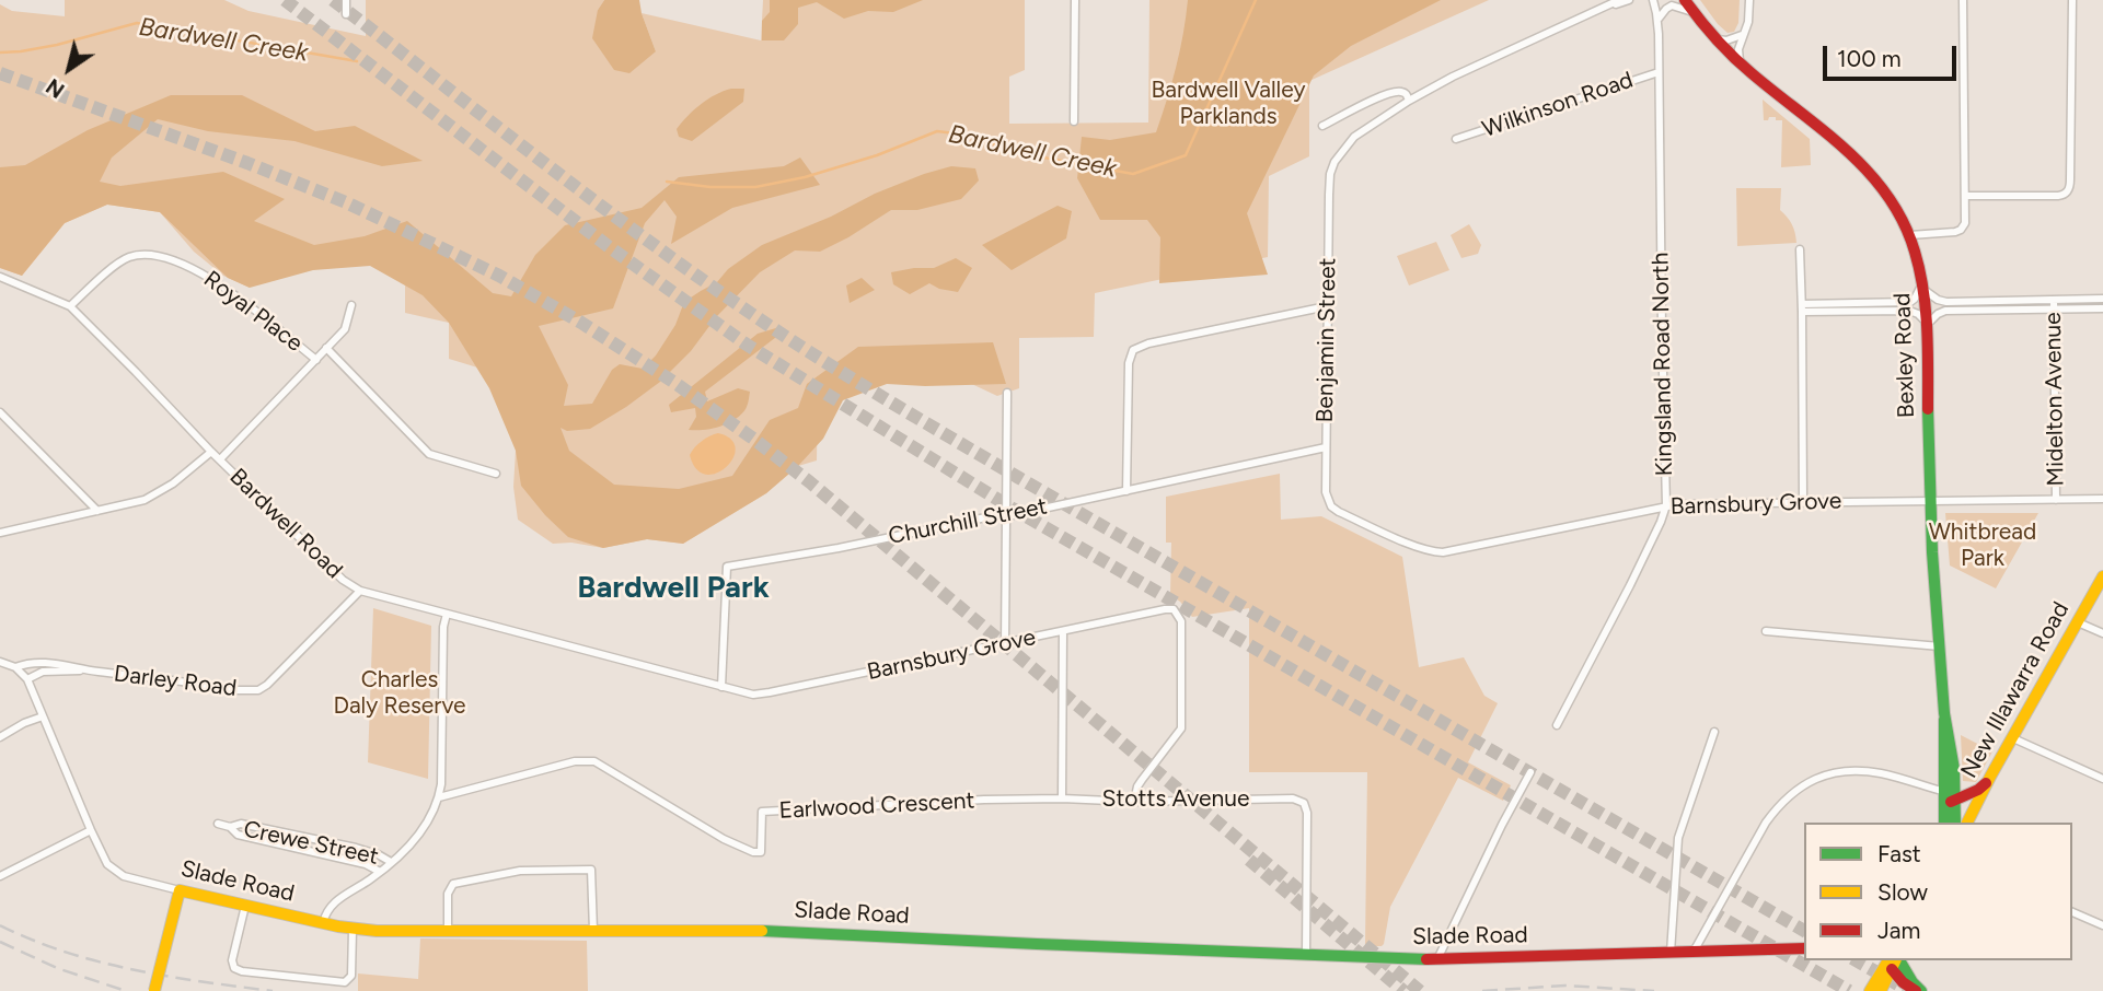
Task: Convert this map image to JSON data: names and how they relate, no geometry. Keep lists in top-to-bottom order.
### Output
{
  "streets": {
    "main road": ["Bexley Road", "New Illawarra Road", "Slade Road"],
    "street": [
      "Wilkinson Road",
      "Royal Place",
      "Benjamin Street",
      "Kingsland Road North",
      "Midelton Avenue",
      "Barnsbury Grove",
      "Churchill Street",
      "Bardwell Road",
      "Darley Road",
      "Stotts Avenue",
      "Earlwood Crescent",
      "Crewe Street"
    ]
  },
  "crossings": [
    ["Wilkinson Road", "Kingsland Road North"],
    ["Royal Place", "Bardwell Road"],
    ["Benjamin Street", "Barnsbury Grove"],
    ["Benjamin Street", "Churchill Street"],
    ["Bexley Road", "Barnsbury Grove"],
    ["Kingsland Road North", "Barnsbury Grove"],
    ["Midelton Avenue", "Barnsbury Grove"],
    ["Barnsbury Grove", "Churchill Street"],
    ["Barnsbury Grove", "Bardwell Road"],
    ["Barnsbury Grove", "Stotts Avenue"],
    ["Churchill Street", "Bardwell Road"],
    ["Bardwell Road", "Darley Road"],
    ["Darley Road", "Slade Road"],
    ["Stotts Avenue", "Earlwood Crescent"],
    ["Stotts Avenue", "Slade Road"]
  ],
  "districts": ["Bardwell Park"],
  "water": ["Bardwell Creek"],
  "parks": ["Bardwell Valley Parklands", "Whitbread Park", "Charles Daly Reserve"],
  "legend": ["Fast", "Slow", "Jam"],
  "scale_bar": "100 m",
  "north": "bottom left"
}
